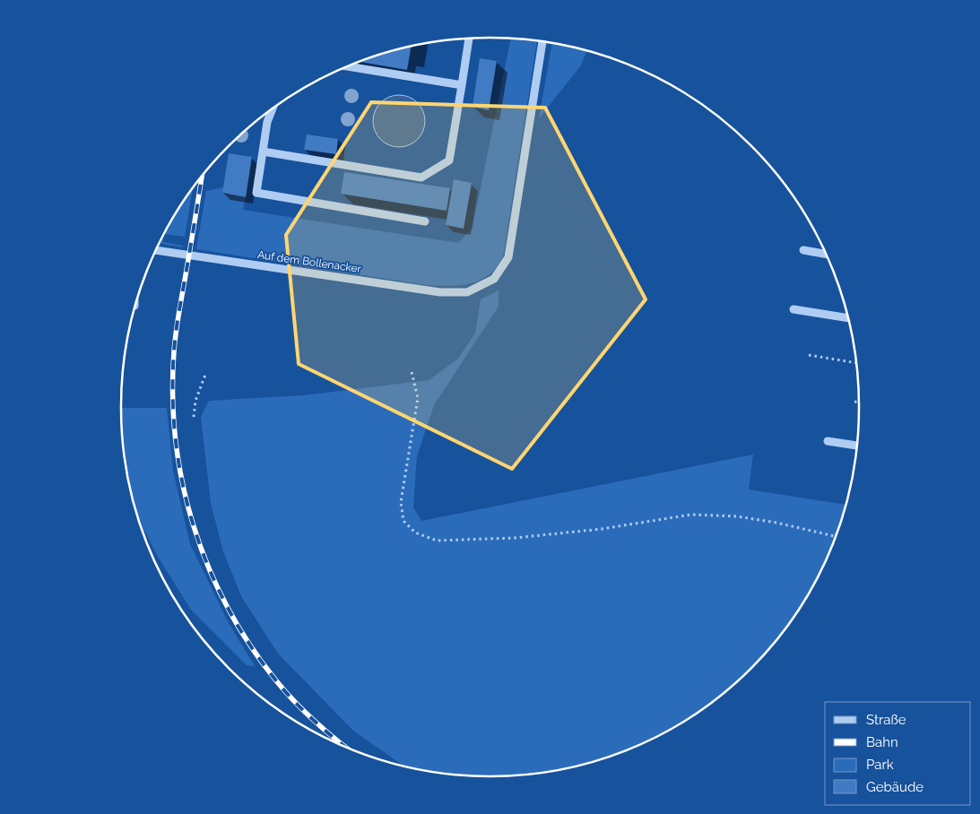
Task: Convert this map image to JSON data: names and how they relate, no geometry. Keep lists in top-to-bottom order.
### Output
{
  "streets": {
    "street": ["Auf dem Bollenacker"]
  },
  "legend": [
    "Straße",
    "Bahn",
    "Park",
    "Gebäude"
  ]
}
